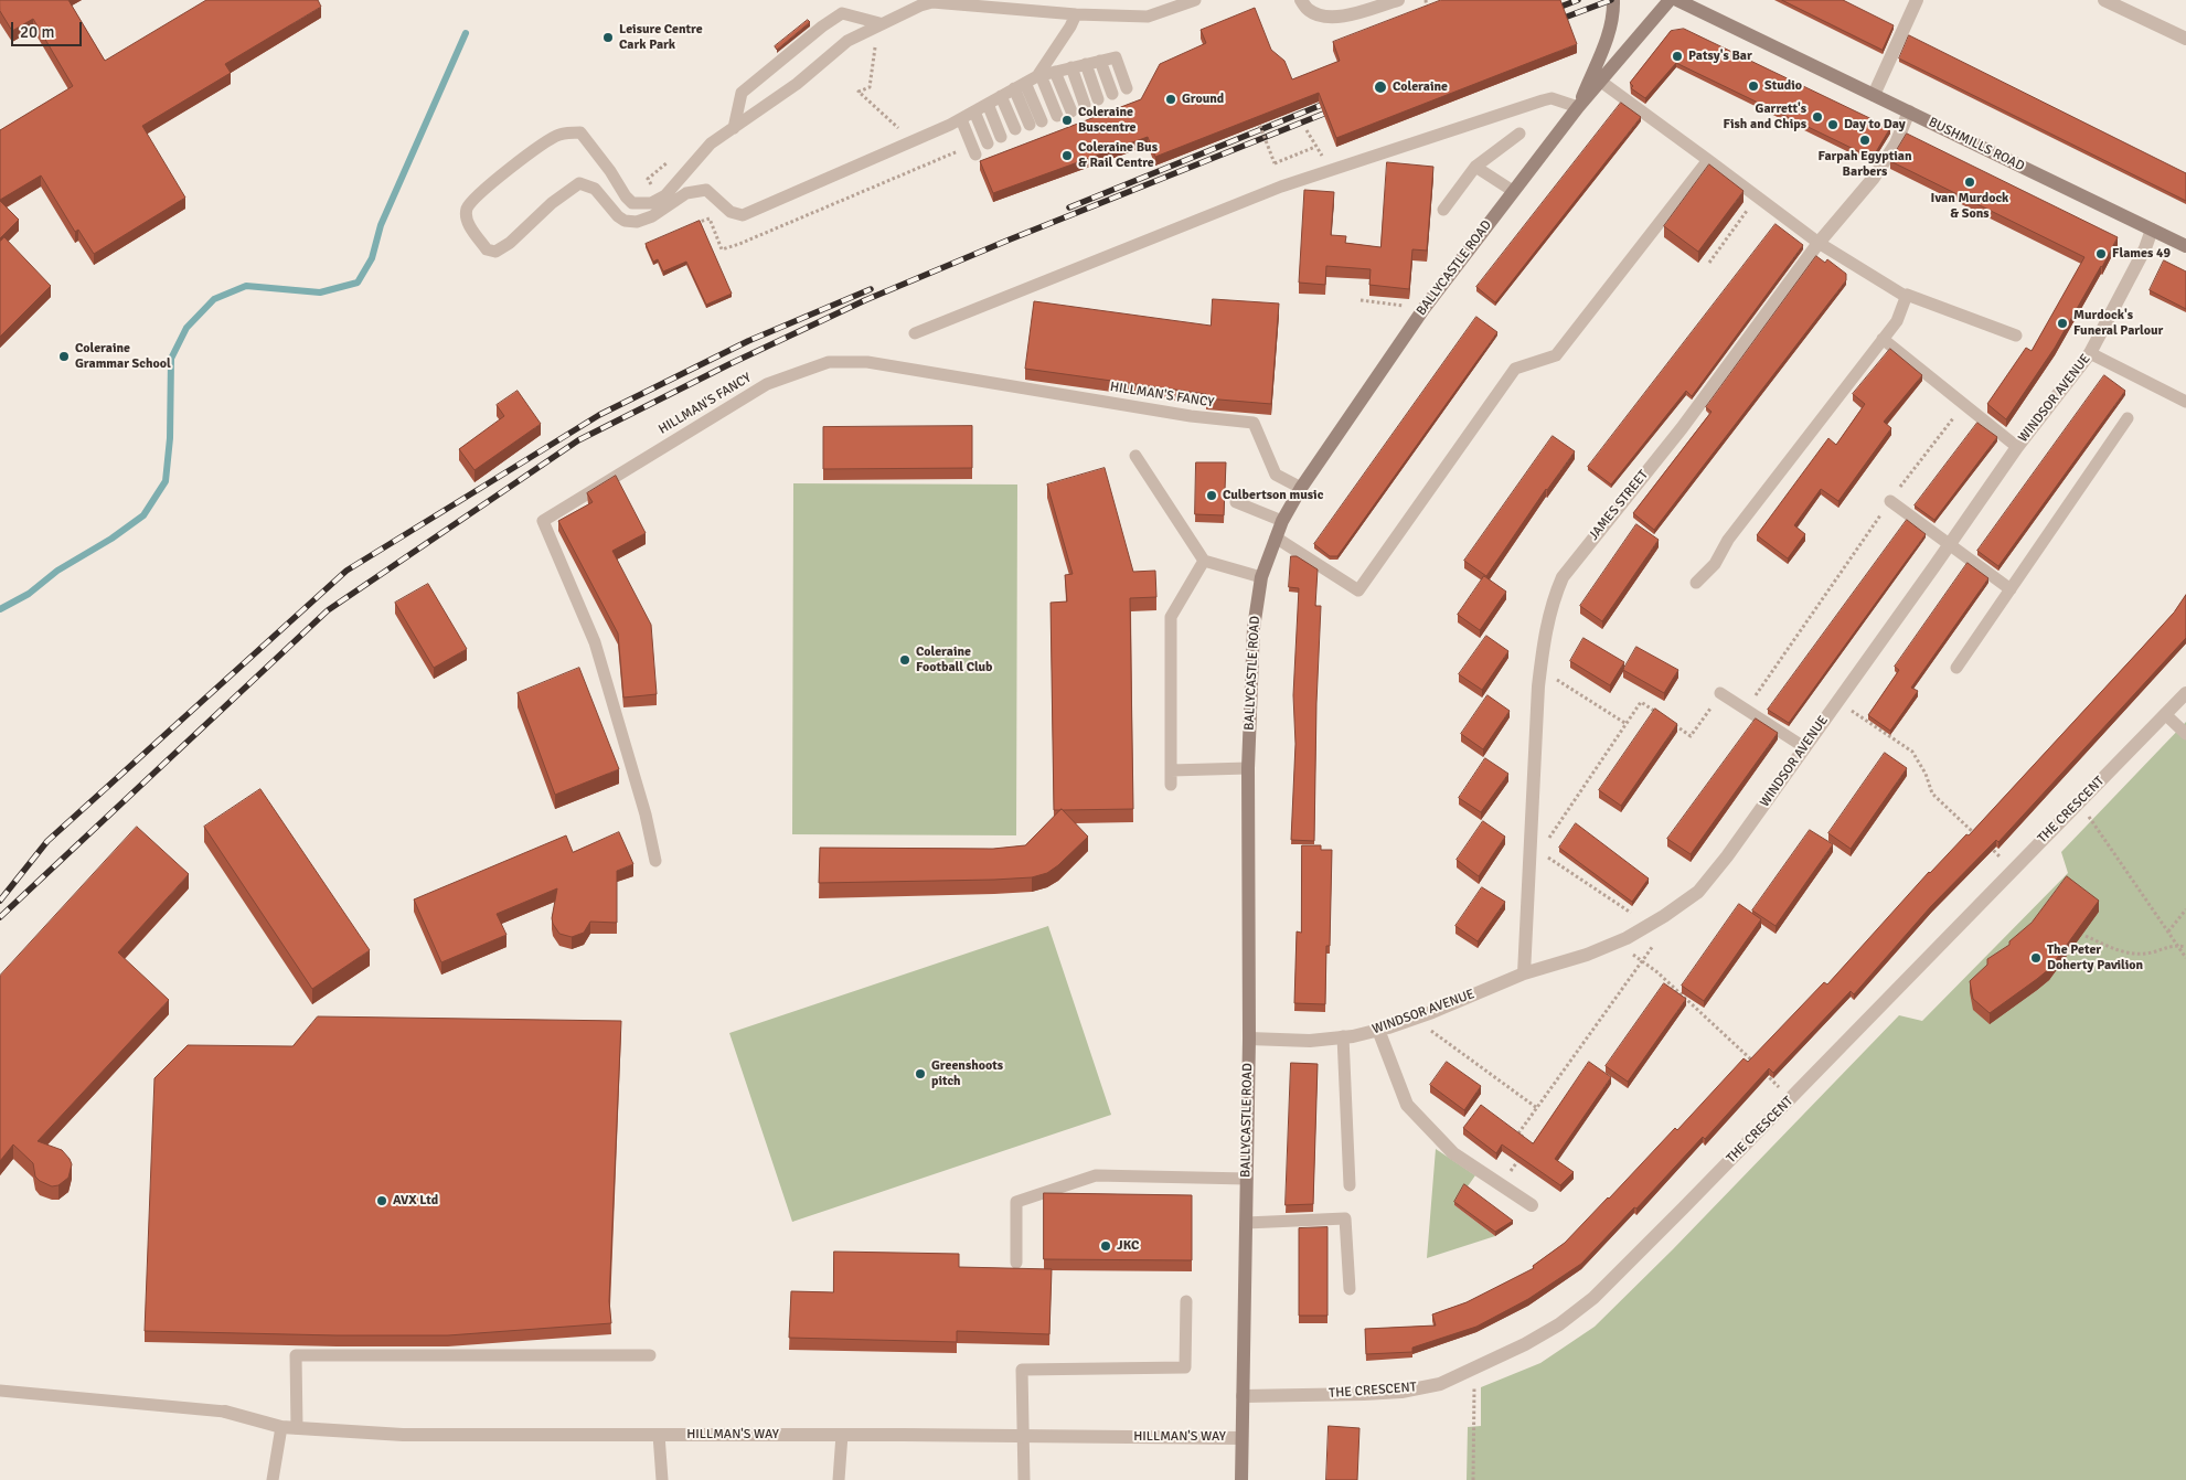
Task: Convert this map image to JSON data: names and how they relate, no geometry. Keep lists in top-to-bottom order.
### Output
{
  "streets": {
    "main road": ["BUSHMILLS ROAD", "BALLYCASTLE ROAD"],
    "street": [
      "WINDSOR AVENUE",
      "JAMES STREET",
      "THE CRESCENT",
      "HILLMAN'S WAY"
    ],
    "lane": ["HILLMAN'S FANCY"]
  },
  "crossings": [
    ["BUSHMILLS ROAD", "WINDSOR AVENUE"],
    ["BUSHMILLS ROAD", "JAMES STREET"],
    ["BALLYCASTLE ROAD", "HILLMAN'S FANCY"],
    ["BALLYCASTLE ROAD", "WINDSOR AVENUE"],
    ["BALLYCASTLE ROAD", "THE CRESCENT"],
    ["BALLYCASTLE ROAD", "HILLMAN'S WAY"],
    ["WINDSOR AVENUE", "JAMES STREET"]
  ],
  "places": [
    "Leisure Centre Cark Park",
    "Patsy's Bar",
    "Studio",
    "Coleraine",
    "Ground",
    "Garrett's Fish and Chips",
    "Coleraine Buscentre",
    "Day to Day",
    "Farpah Egyptian Barbers",
    "Coleraine Bus & Rail Centre",
    "Ivan Murdock & Sons",
    "Flames 49",
    "Murdock's Funeral Parlour",
    "Coleraine Grammar School",
    "Culbertson music",
    "Coleraine Football Club",
    "The Peter Doherty Pavilion",
    "Greenshoots pitch",
    "AVX Ltd",
    "JKC"
  ],
  "scale_bar": "20 m"
}
